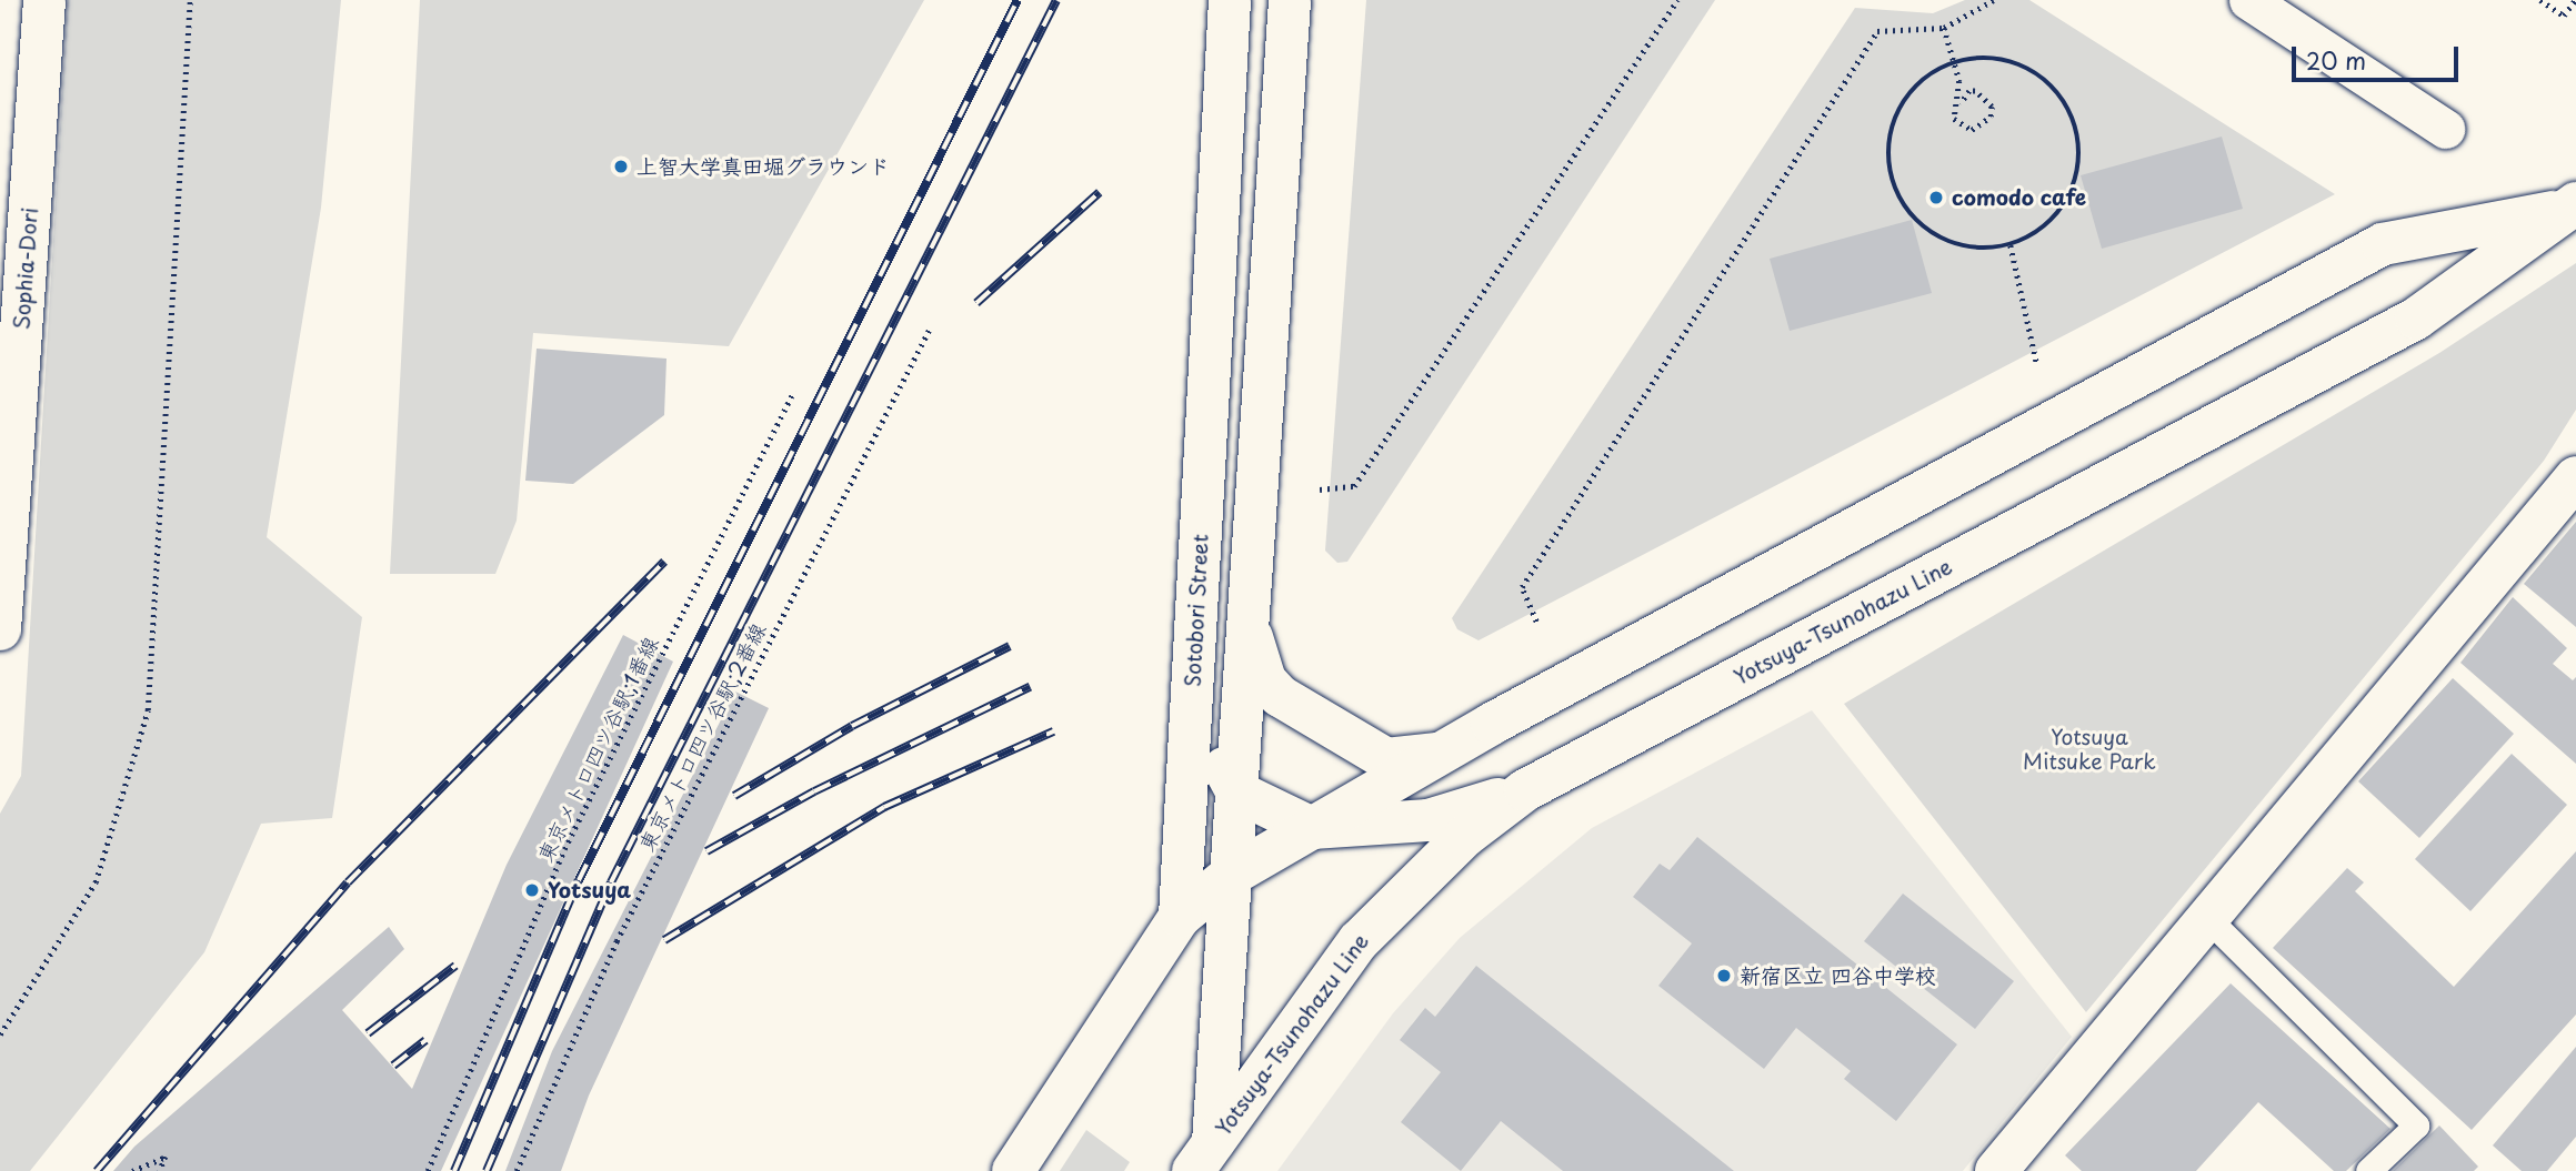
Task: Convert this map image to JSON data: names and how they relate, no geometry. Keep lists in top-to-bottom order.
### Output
{
  "streets": {
    "main road": ["Sophia-Dori", "Sotobori Street", "Yotsuya-Tsunohazu Line"],
    "path": ["東京メトロ四ツ谷駅;2番線", "東京メトロ四ツ谷駅;1番線"]
  },
  "crossings": [
    ["Sotobori Street", "Yotsuya-Tsunohazu Line"]
  ],
  "parks": ["Yotsuya Mitsuke Park"],
  "places": [
    "上智大学真田堀グラウンド",
    "comodo cafe",
    "Yotsuya",
    "新宿区立 四谷中学校"
  ],
  "scale_bar": "20 m"
}
